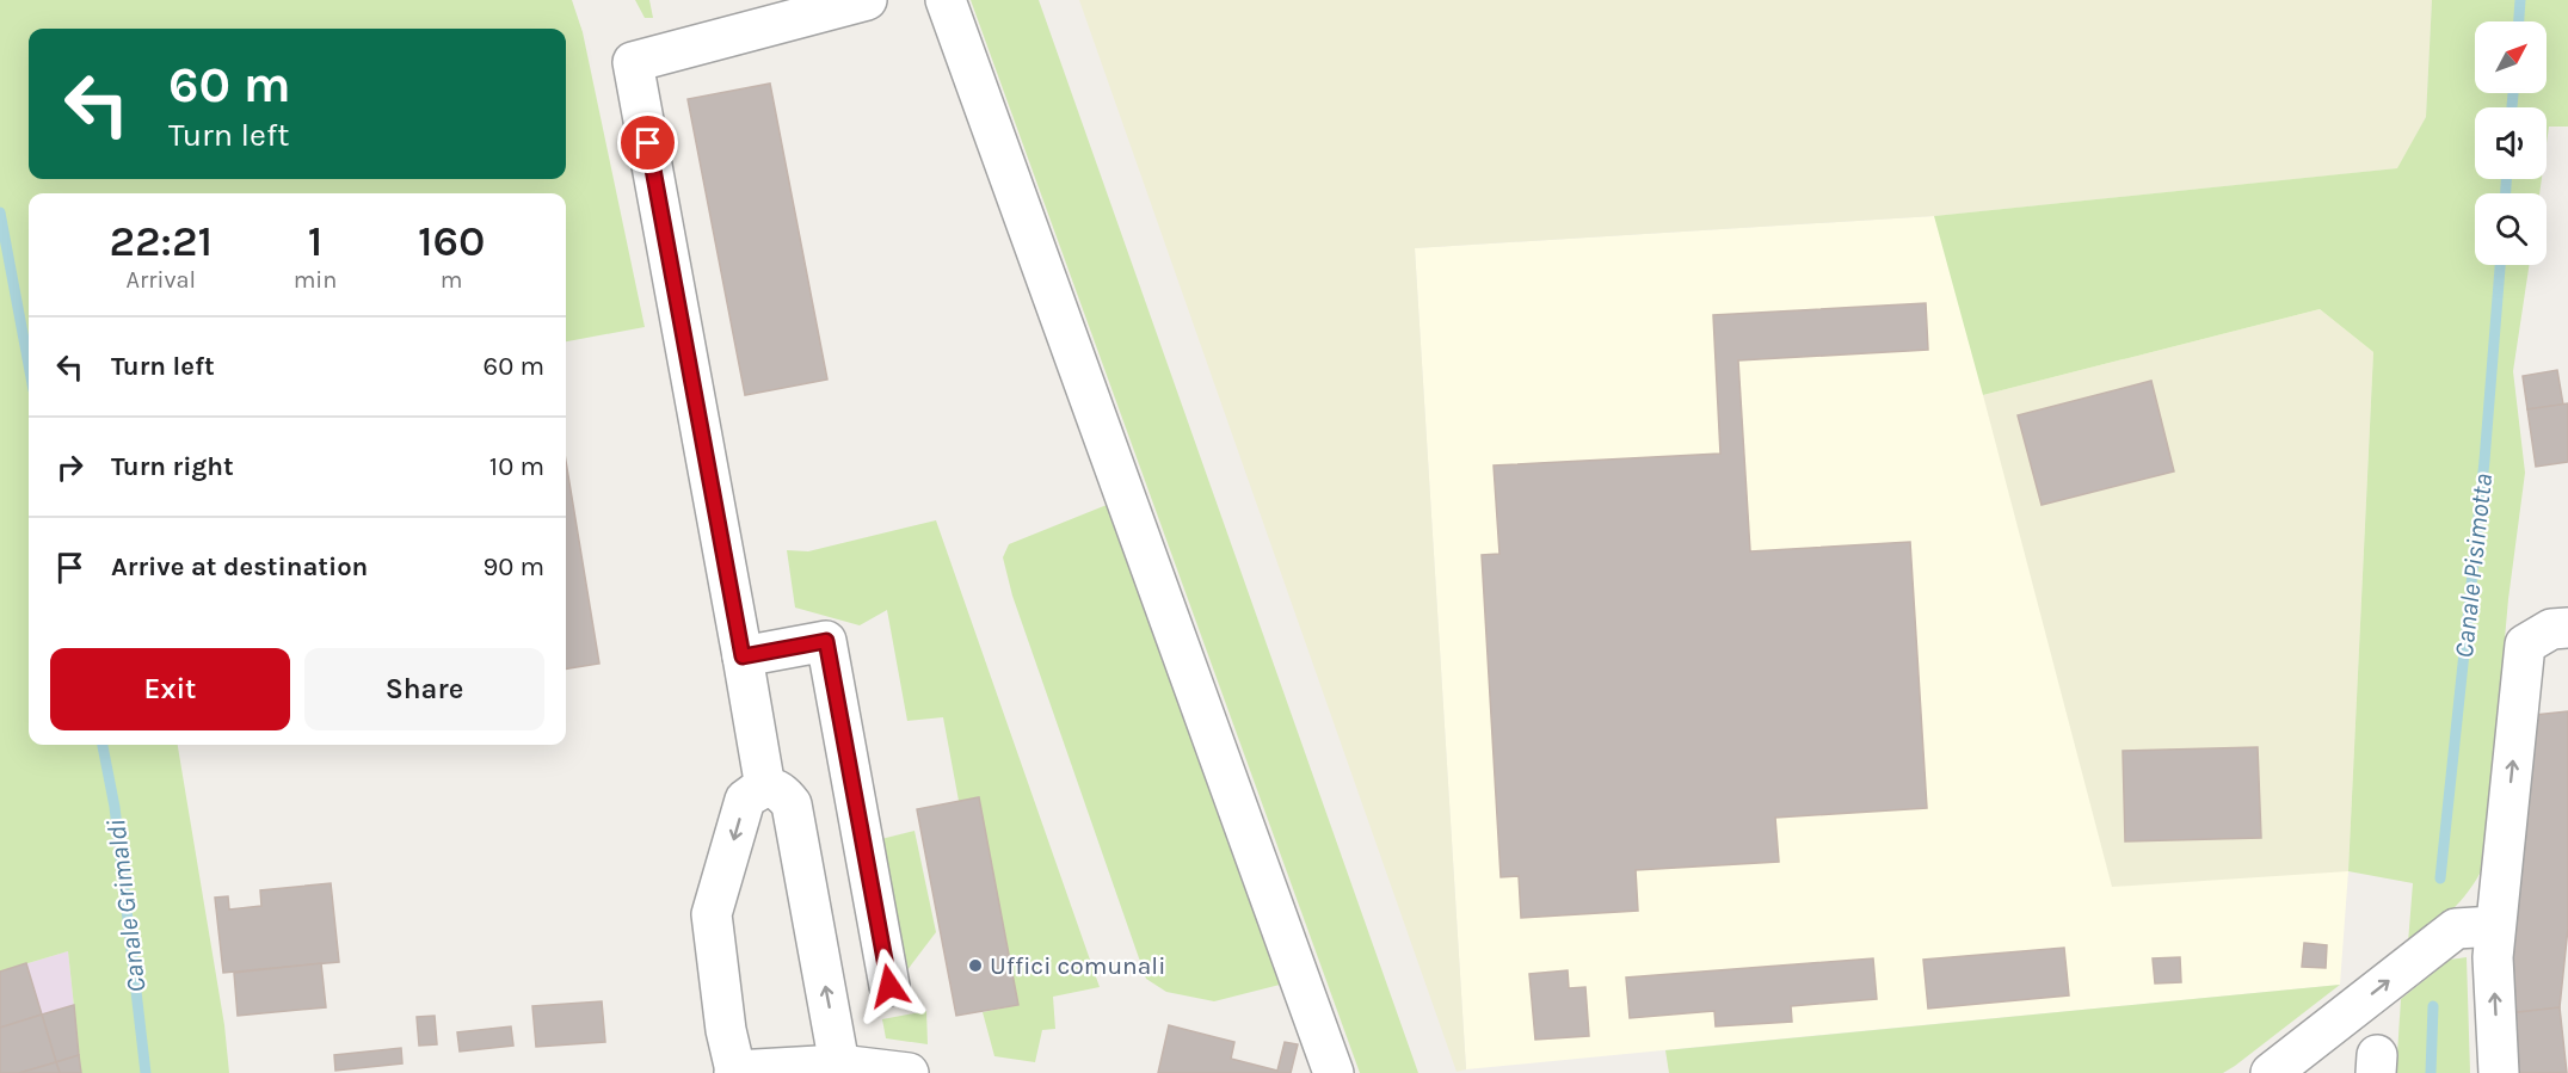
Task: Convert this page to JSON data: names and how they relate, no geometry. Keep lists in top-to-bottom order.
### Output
{
  "water": ["Canale Pisimotta", "Canale Grimaldi"],
  "places": ["Uffici comunali"],
  "north": "top right",
  "page": {
    "turn": ["60 m", "Turn left"],
    "eta": [
      "22:21",
      "Arrival",
      "1",
      "min",
      "160",
      "m"
    ],
    "list": [
      {
        "name": "Turn left",
        "value": "60 m"
      },
      {
        "name": "Turn right",
        "value": "10 m"
      },
      {
        "name": "Arrive at destination",
        "value": "90 m"
      }
    ],
    "buttons": ["Exit", "Share"]
  }
}
